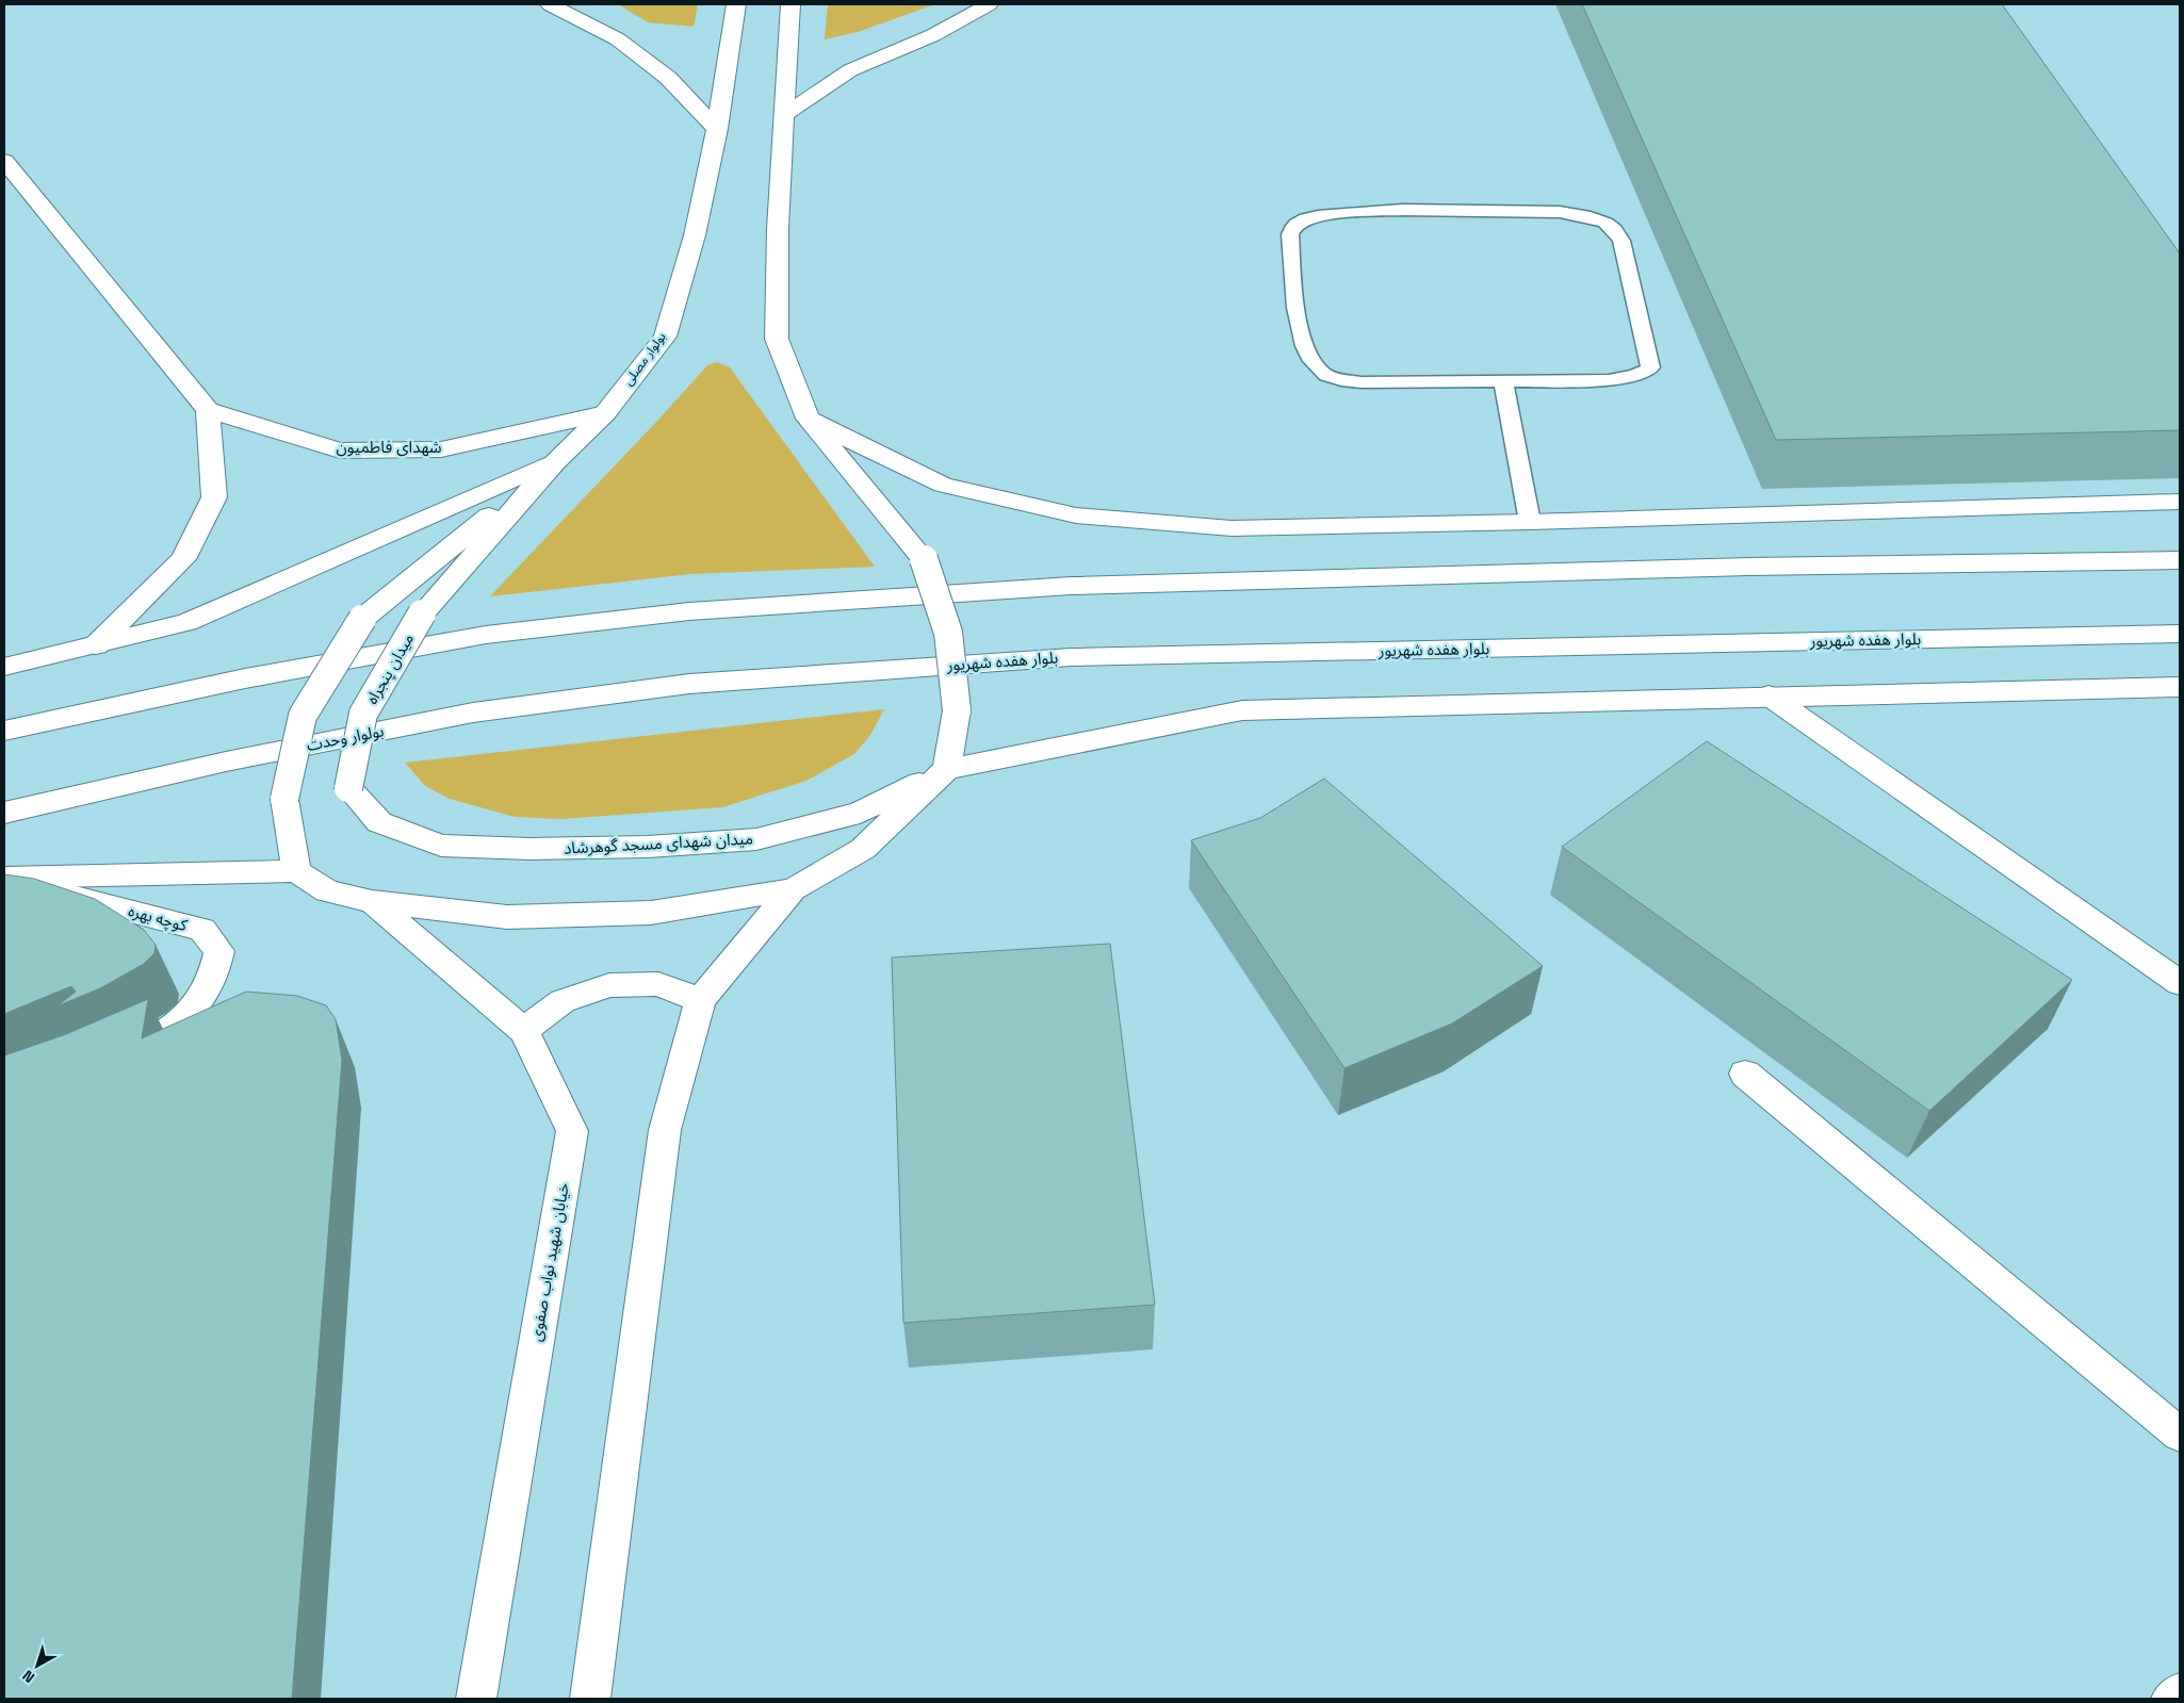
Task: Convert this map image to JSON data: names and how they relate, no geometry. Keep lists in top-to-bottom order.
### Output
{
  "streets": {
    "main road": [
      "بولوار مصلی",
      "شهدای فاطمیون",
      "بلوار هفده شهریور",
      "میدان پنجراه",
      "بولوار وحدت",
      "میدان شهدای مسجد گوهرشاد",
      "کوچه بهره",
      "خیابان شهید نواب صفوی"
    ]
  },
  "crossings": [
    ["بولوار مصلی", "شهدای فاطمیون"],
    ["بولوار مصلی", "میدان پنجراه"],
    ["بلوار هفده شهریور", "بولوار وحدت"],
    ["میدان پنجراه", "میدان شهدای مسجد گوهرشاد"]
  ],
  "north": "bottom left"
}
